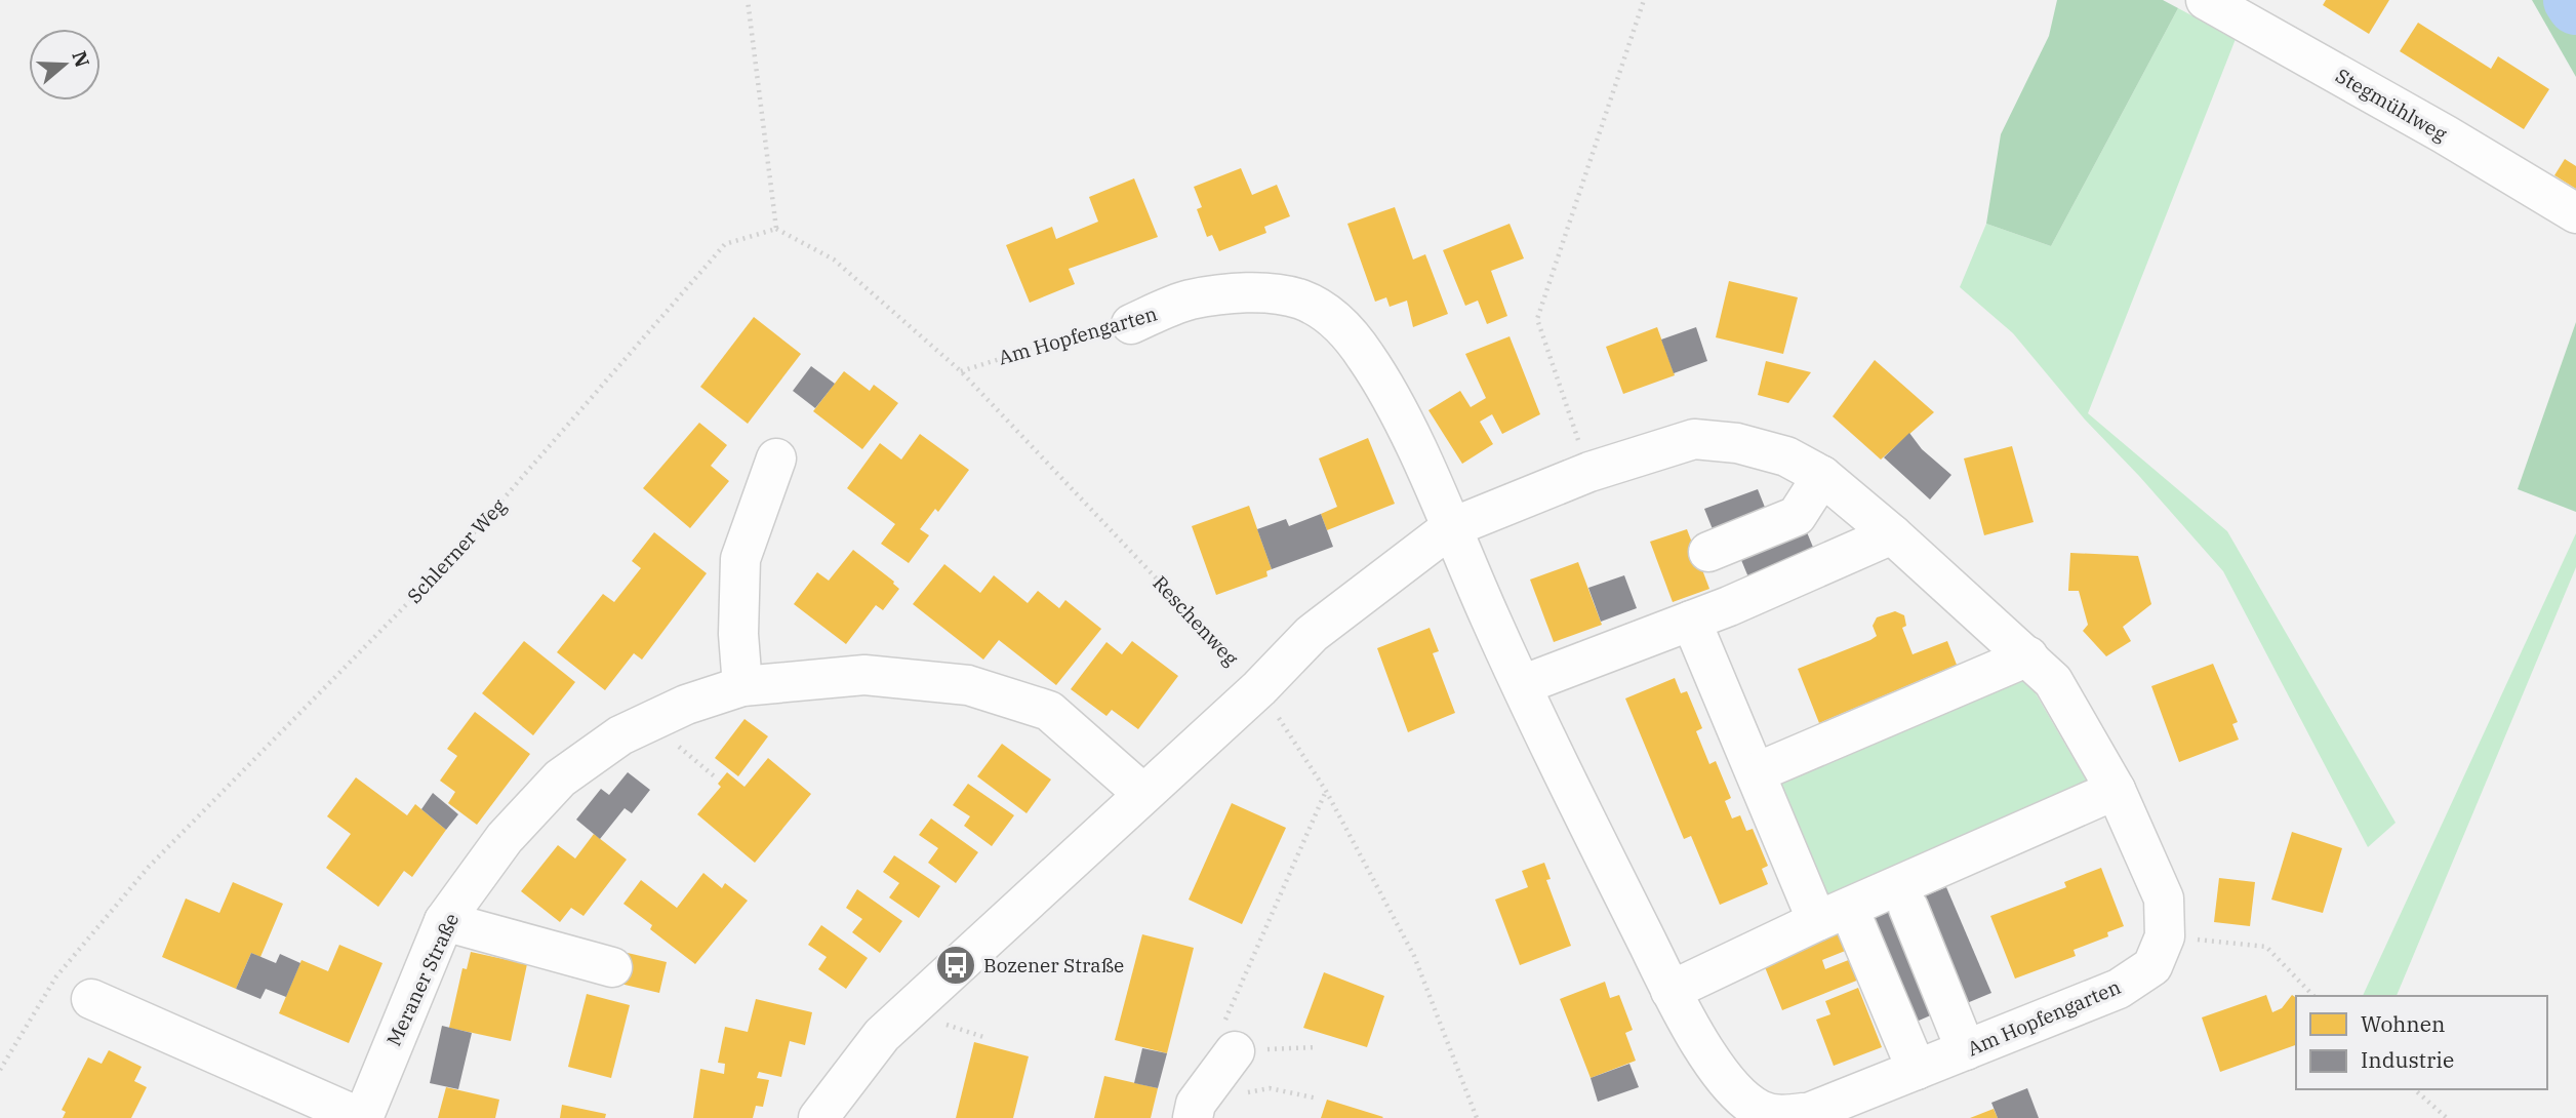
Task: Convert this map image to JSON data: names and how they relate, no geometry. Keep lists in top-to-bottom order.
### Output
{
  "streets": {
    "street": ["Stegmühlweg", "Am Hopfengarten", "Meraner Straße"],
    "path": ["Schlerner Weg", "Reschenweg"]
  },
  "crossings": [
    ["Am Hopfengarten", "Reschenweg"],
    ["Schlerner Weg", "Reschenweg"]
  ],
  "places": {
    "bus stop": ["Bozener Straße"]
  },
  "legend": ["Wohnen", "Industrie"],
  "north": "right"
}
